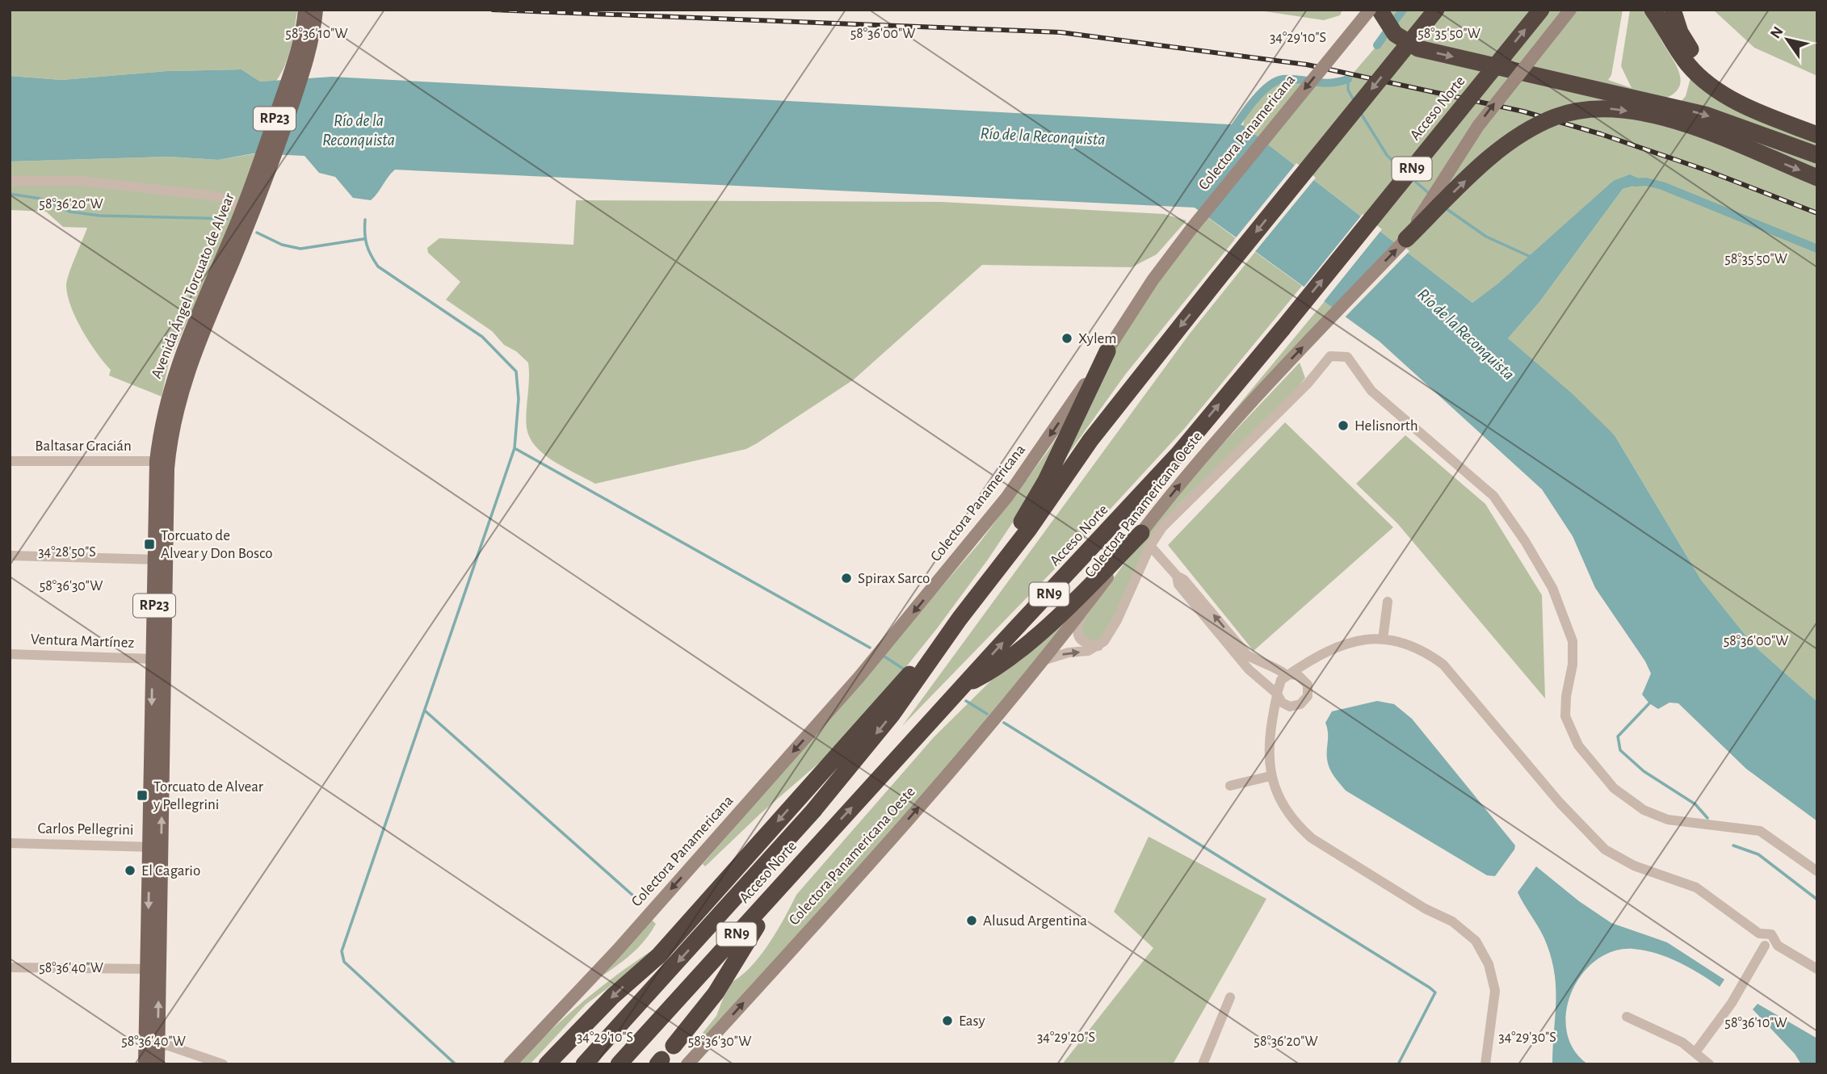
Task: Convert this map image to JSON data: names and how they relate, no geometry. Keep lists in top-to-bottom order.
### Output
{
  "streets": {
    "highway": ["Acceso Norte", "RN9"],
    "main road": ["RP23", "Avenida Ángel Torcuato de Alvear"],
    "street": [
      "Colectora Panamericana",
      "Baltasar Gracián",
      "Colectora Panamericana Oeste",
      "Ventura Martínez",
      "Carlos Pellegrini"
    ]
  },
  "crossings": [
    ["RP23", "Avenida Ángel Torcuato de Alvear"],
    ["Avenida Ángel Torcuato de Alvear", "Baltasar Gracián"],
    ["Avenida Ángel Torcuato de Alvear", "Ventura Martínez"],
    ["Avenida Ángel Torcuato de Alvear", "Carlos Pellegrini"]
  ],
  "one_way": ["Colectora Panamericana", "Colectora Panamericana Oeste"],
  "water": ["Río de la Reconquista"],
  "places": {
    "other": [
      "Xylem",
      "Helisnorth",
      "Spirax Sarco",
      "El Cagario",
      "Alusud Argentina",
      "Easy"
    ],
    "transit": ["Torcuato de Alvear y Don Bosco", "Torcuato de Alvear y Pellegrini"]
  },
  "north": "top left",
  "coordinates": [
    "58°36'10\"W",
    "58°36'00\"W",
    "58°35'50\"W",
    "34°29'10\"S",
    "58°36'20\"W",
    "34°28'50\"S",
    "58°36'30\"W",
    "58°36'40\"W",
    "34°29'20\"S",
    "34°29'30\"S"
  ]
}
